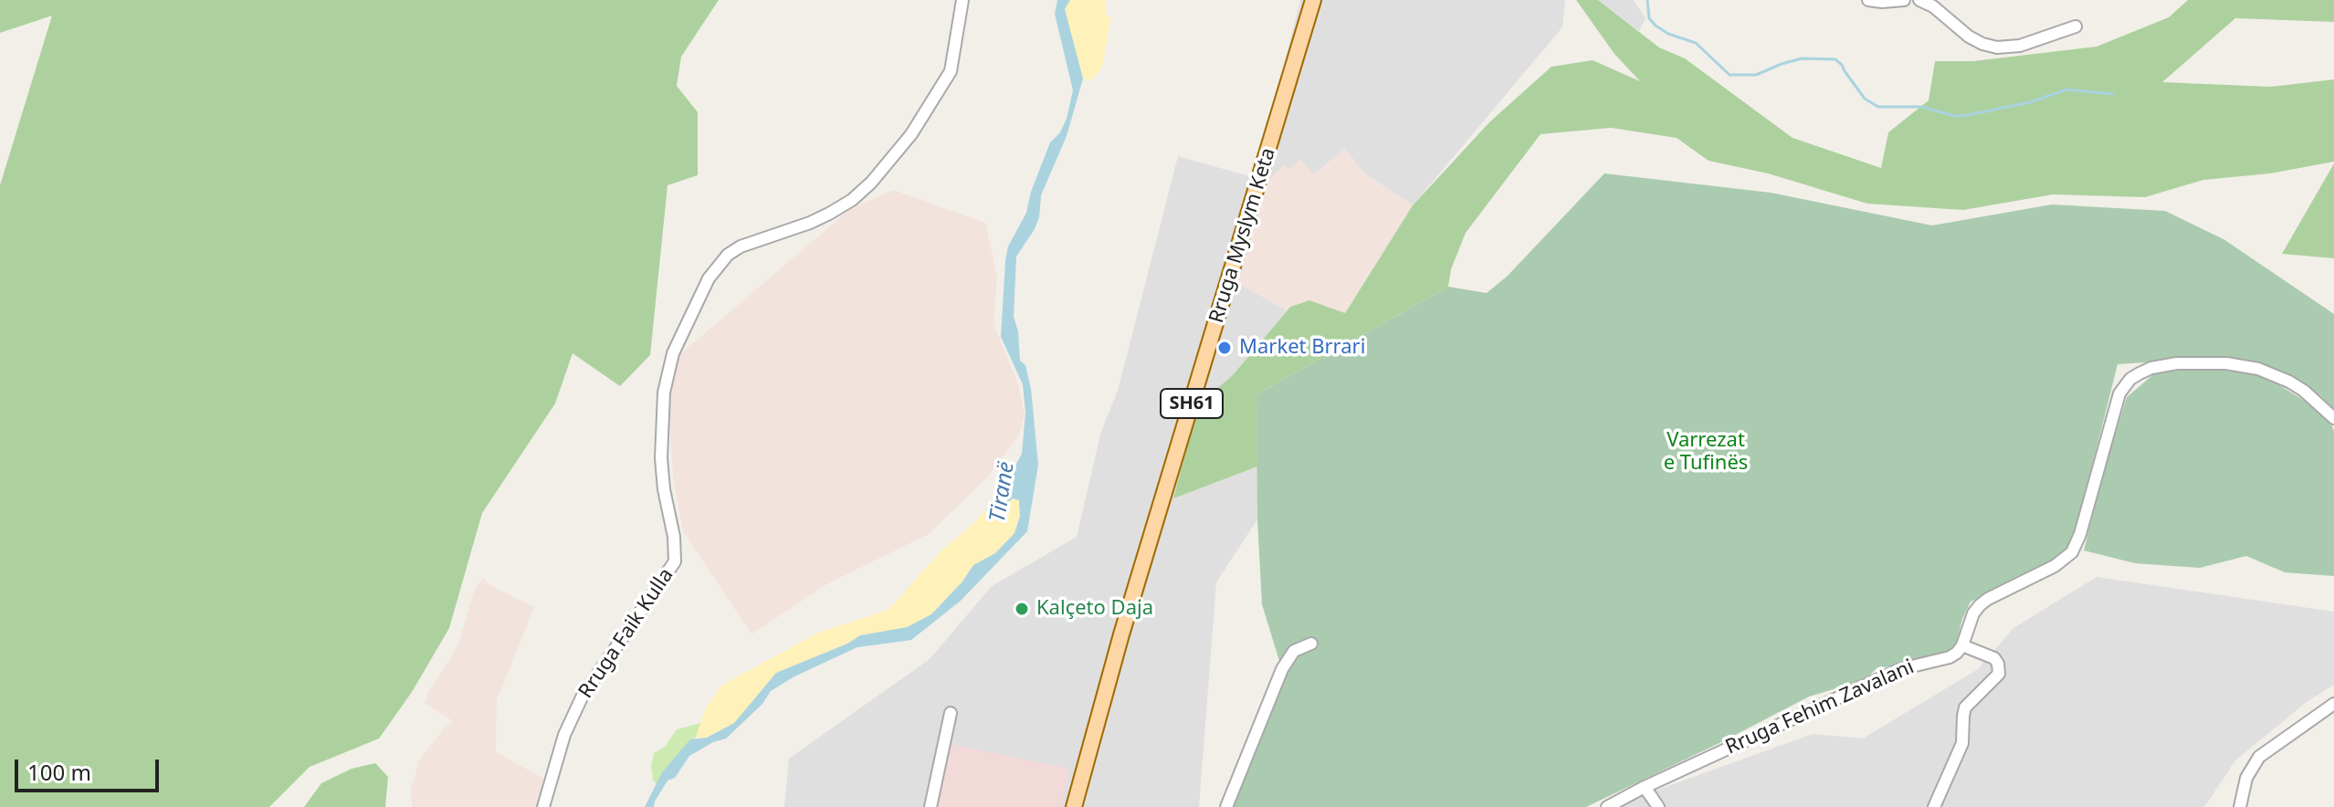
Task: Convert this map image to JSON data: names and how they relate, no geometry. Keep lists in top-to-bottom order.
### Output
{
  "streets": {
    "main road": ["Rruga Myslym Keta", "SH61"],
    "street": ["Rruga Faik Kulla", "Rruga Fehim Zavalani"]
  },
  "water": ["Tiranë"],
  "parks": ["Varrezat e Tufinës"],
  "places": ["Market Brrari", "Kalçeto Daja"],
  "scale_bar": "100 m"
}
